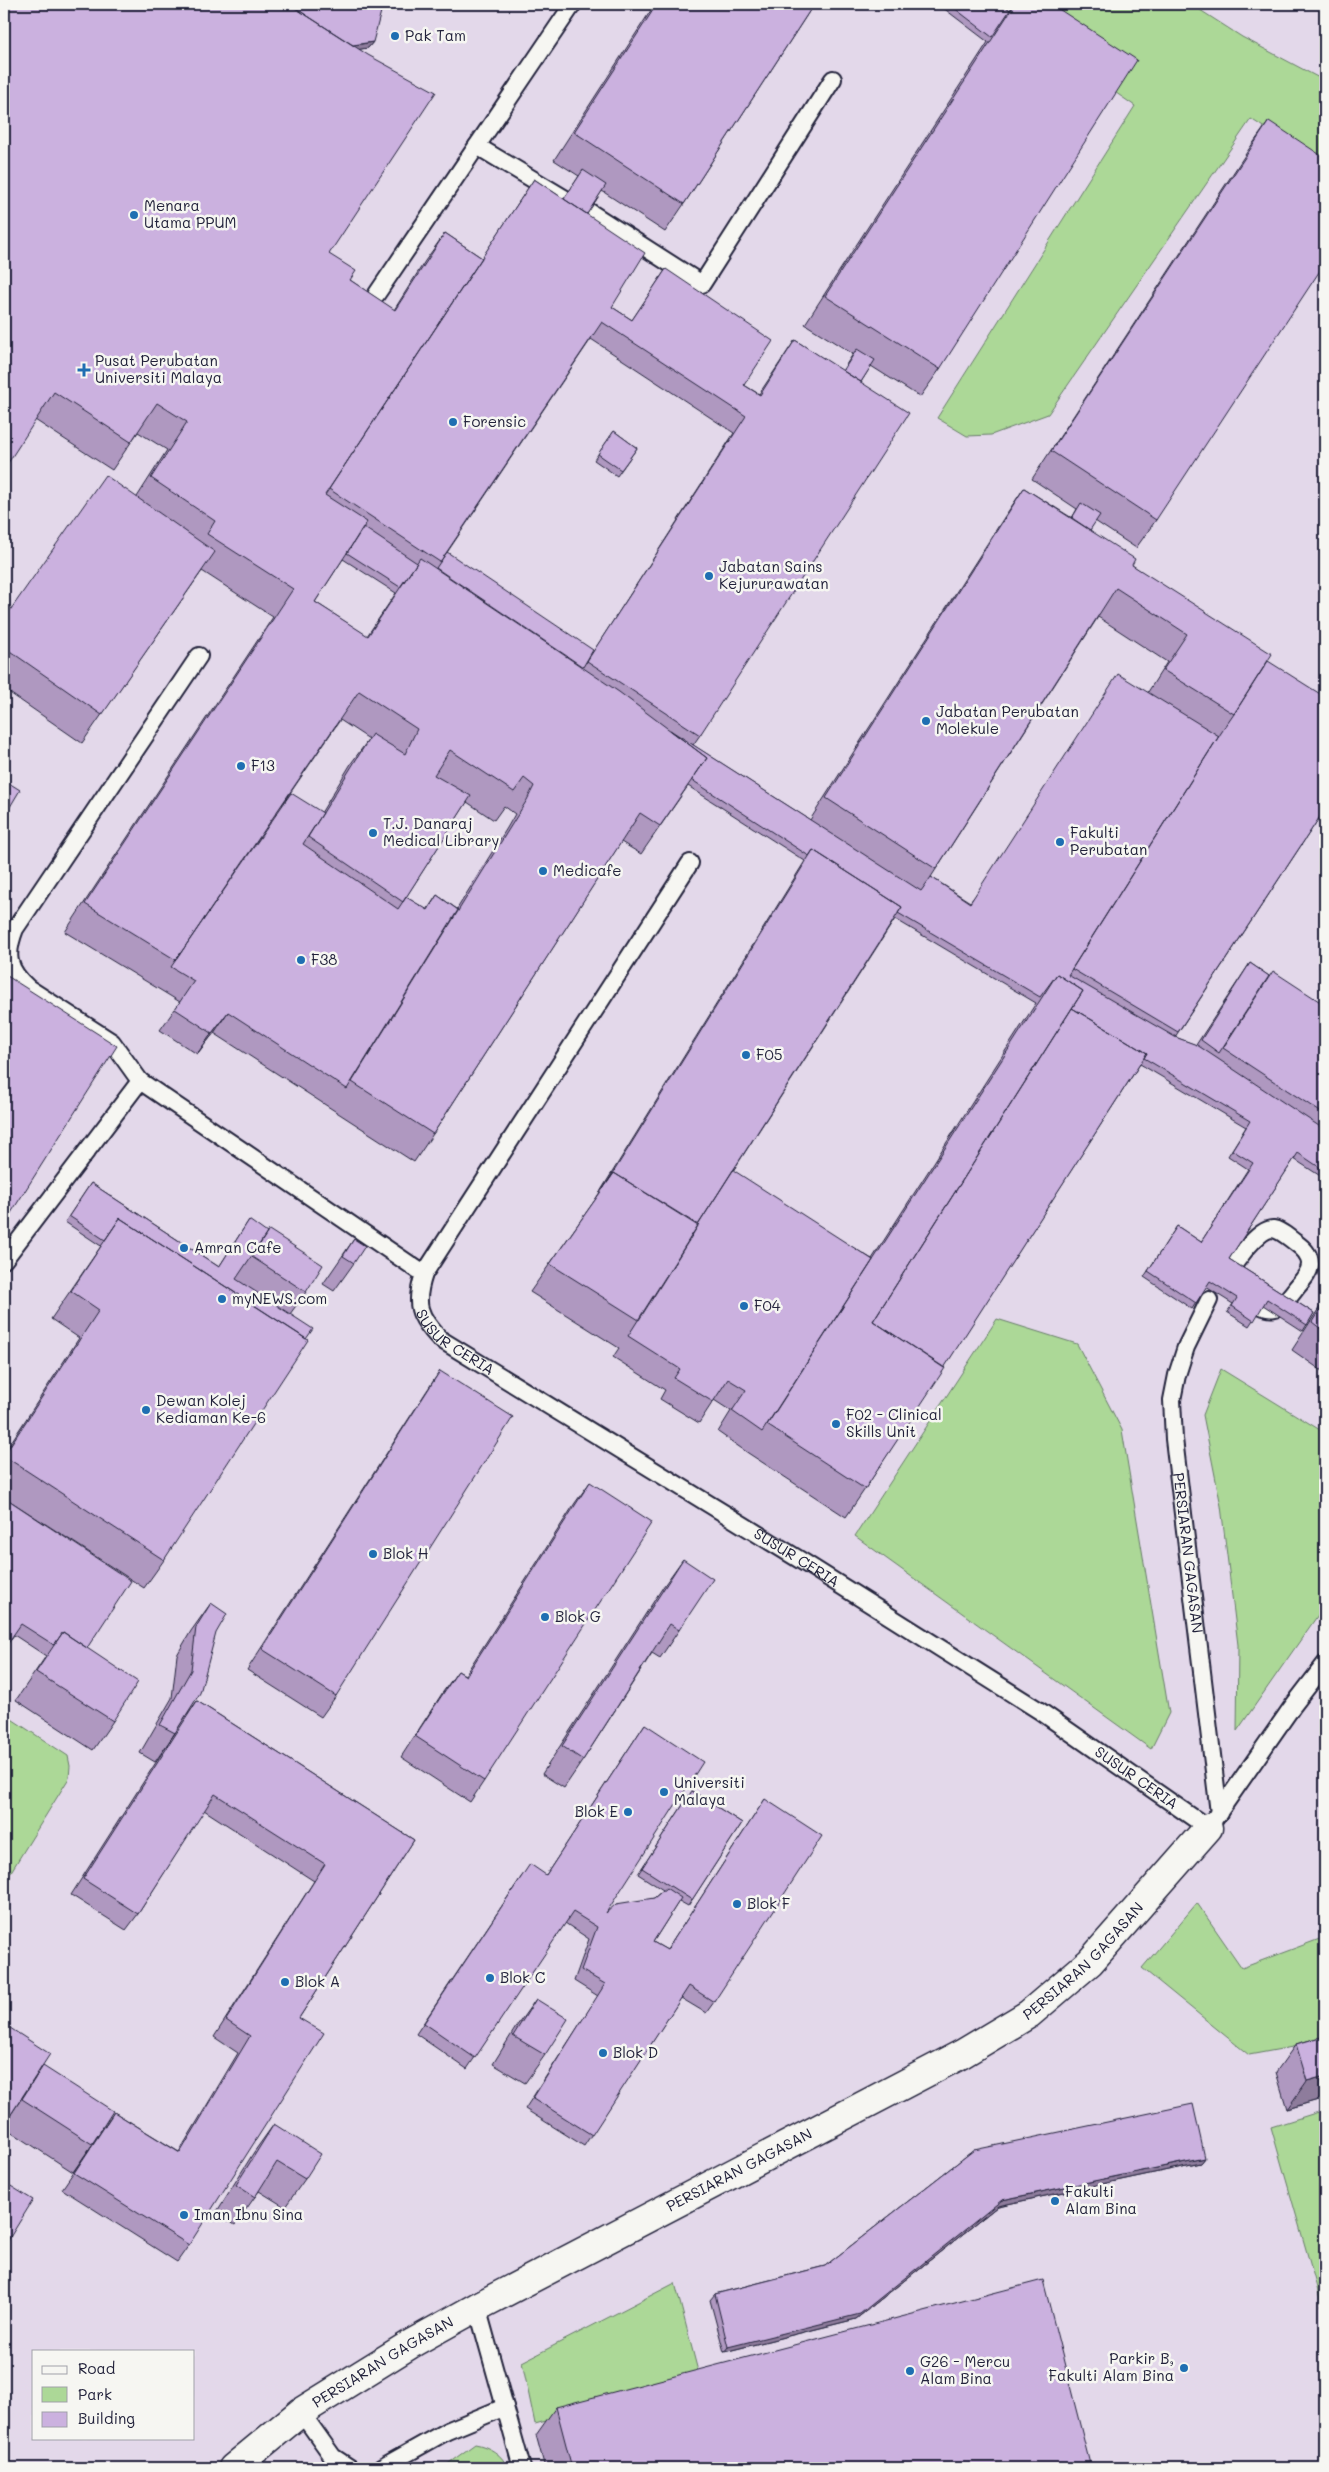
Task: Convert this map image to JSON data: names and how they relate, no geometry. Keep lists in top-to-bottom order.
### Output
{
  "streets": {
    "street": ["PERSIARAN GAGASAN"],
    "lane": ["SUSUR CERIA"]
  },
  "crossings": [
    ["SUSUR CERIA", "PERSIARAN GAGASAN"]
  ],
  "places": {
    "other": [
      "Pak Tam",
      "Menara Utama PPUM",
      "Forensic",
      "Jabatan Sains Kejururawatan",
      "Jabatan Perubatan Molekule",
      "F13",
      "T.J. Danaraj Medical Library",
      "Fakulti Perubatan",
      "Medicafe",
      "F38",
      "F05",
      "Amran Cafe",
      "myNEWS.com",
      "F04",
      "Dewan Kolej Kediaman Ke-6",
      "F02 - Clinical Skills Unit",
      "Blok H",
      "Blok G",
      "Universiti Malaya",
      "Blok E",
      "Blok F",
      "Blok C",
      "Blok A",
      "Blok D",
      "Fakulti Alam Bina",
      "Iman Ibnu Sina",
      "Parkir B, Fakulti Alam Bina",
      "G26 - Mercu Alam Bina"
    ],
    "health": ["Pusat Perubatan Universiti Malaya"]
  },
  "legend": ["Road", "Park", "Building"]
}
